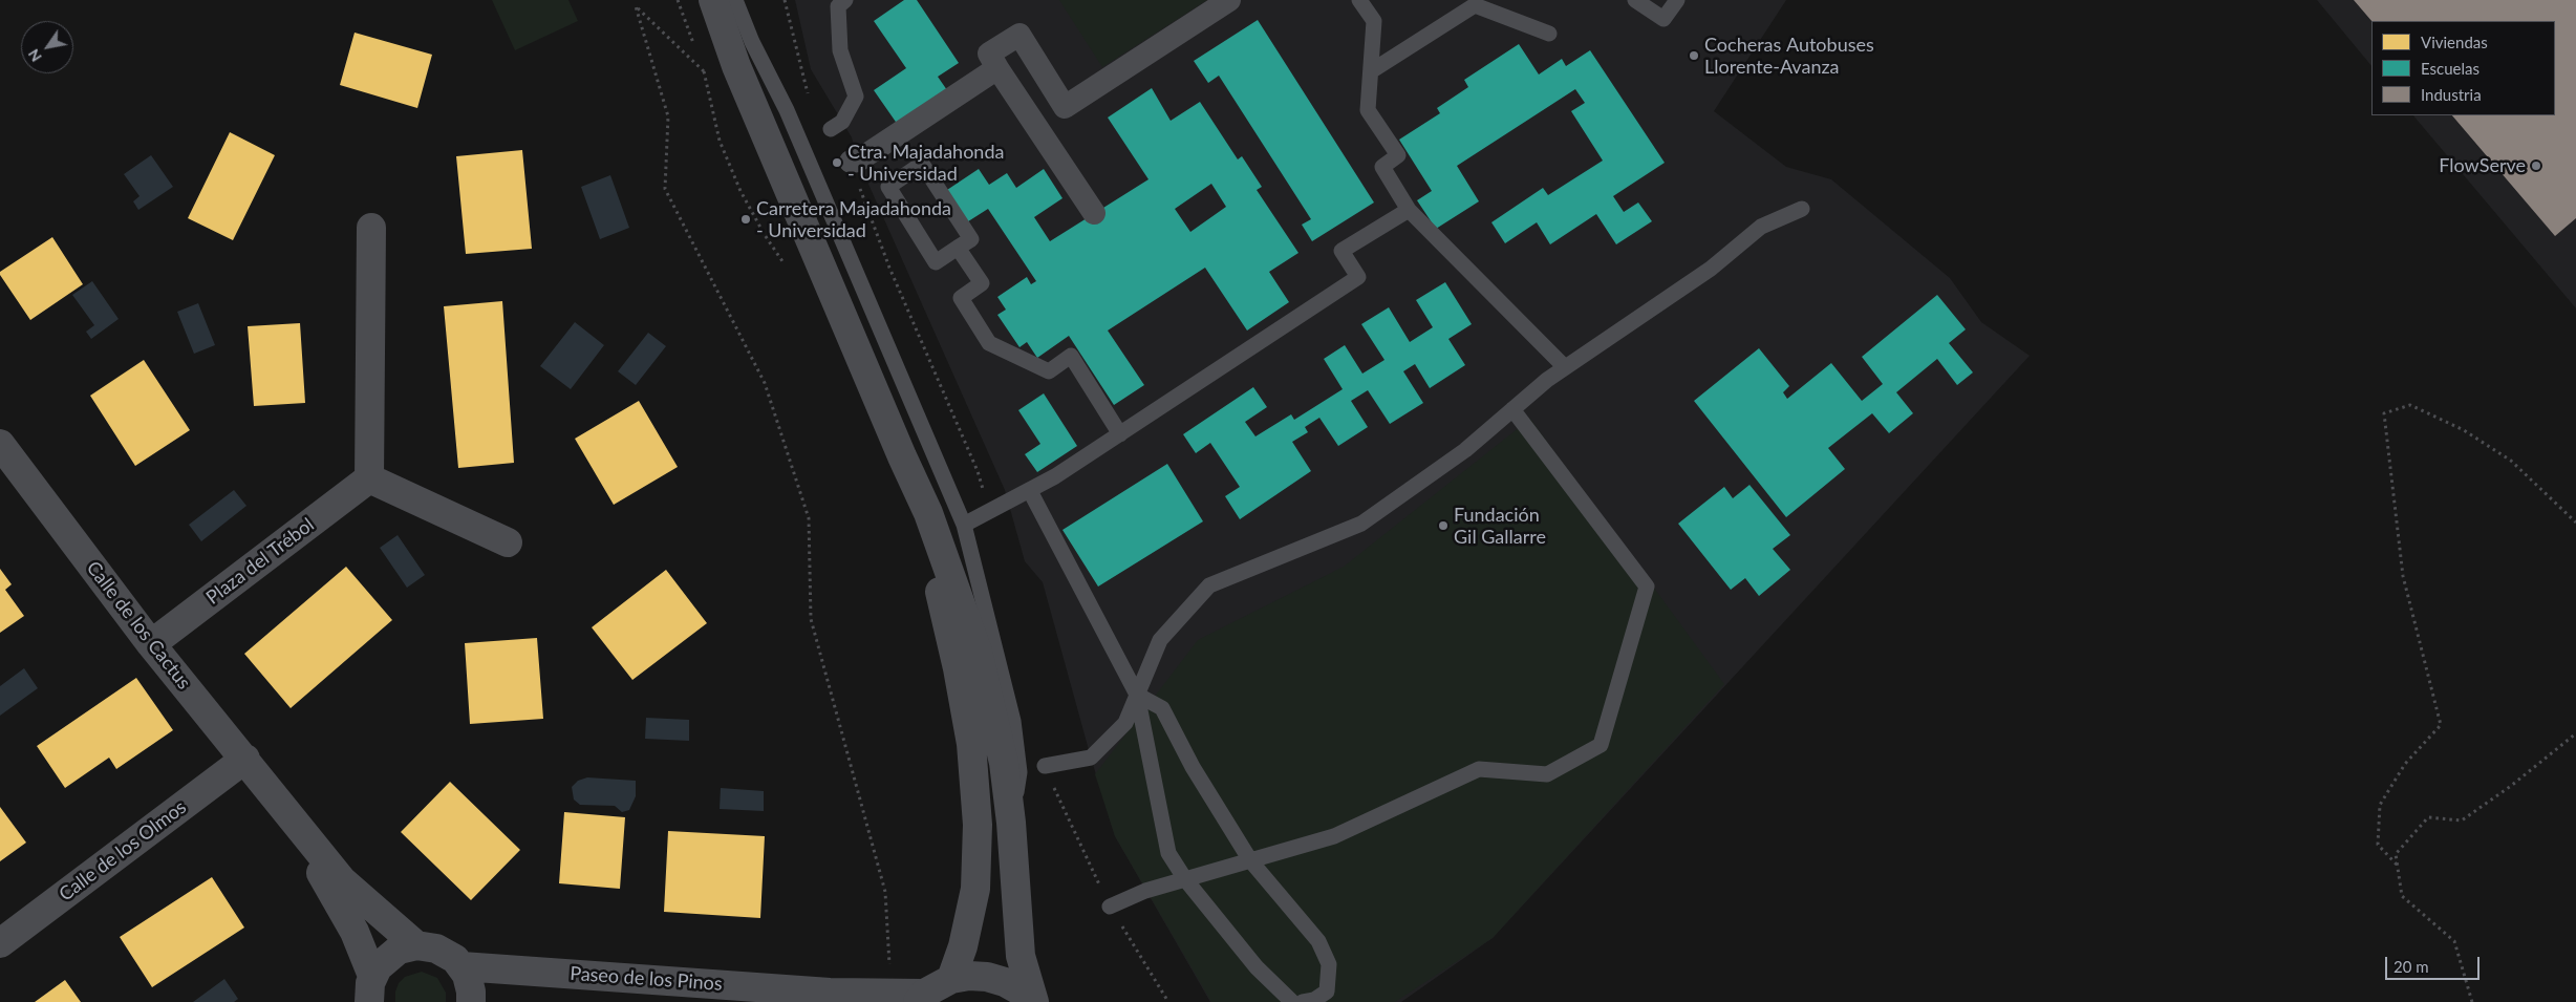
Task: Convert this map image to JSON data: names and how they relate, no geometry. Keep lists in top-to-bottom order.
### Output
{
  "streets": {
    "street": [
      "Plaza del Trébol",
      "Calle de los Cactus",
      "Calle de los Olmos",
      "Paseo de los Pinos"
    ]
  },
  "crossings": [
    ["Plaza del Trébol", "Calle de los Cactus"],
    ["Calle de los Cactus", "Calle de los Olmos"]
  ],
  "places": [
    "Cocheras Autobuses Llorente-Avanza",
    "Ctra. Majadahonda - Universidad",
    "FlowServe",
    "Carretera Majadahonda - Universidad",
    "Fundación Gil Gallarre"
  ],
  "legend": ["Viviendas", "Escuelas", "Industria"],
  "scale_bar": "20 m",
  "north": "bottom left"
}
